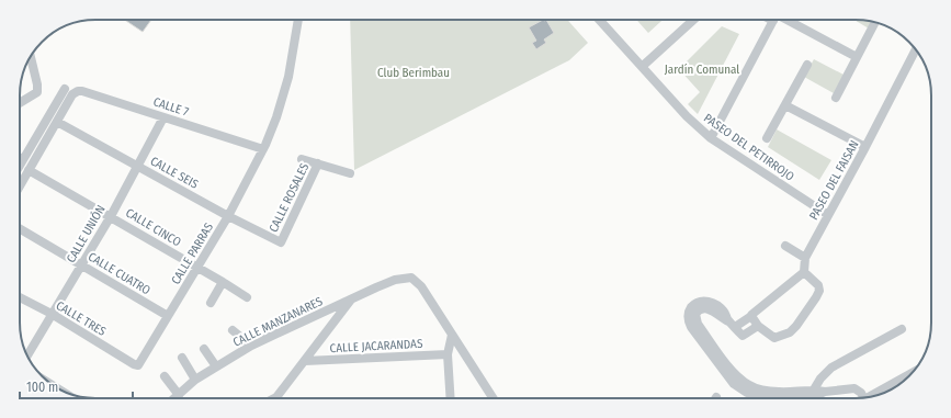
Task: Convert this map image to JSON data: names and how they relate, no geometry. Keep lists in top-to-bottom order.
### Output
{
  "streets": {
    "street": [
      "CALLE 7",
      "PASEO DEL PETIRROJO",
      "CALLE SEIS",
      "PASEO DEL FAISAN",
      "CALLE ROSALES",
      "CALLE CINCO",
      "CALLE UNIÓN",
      "CALLE PARRAS",
      "CALLE CUATRO",
      "CALLE TRES",
      "CALLE MANZANARES",
      "CALLE JACARANDAS"
    ]
  },
  "crossings": [
    ["CALLE 7", "CALLE SEIS"],
    ["CALLE 7", "CALLE UNIÓN"],
    ["CALLE 7", "CALLE PARRAS"],
    ["PASEO DEL PETIRROJO", "PASEO DEL FAISAN"],
    ["CALLE SEIS", "CALLE ROSALES"],
    ["CALLE SEIS", "CALLE UNIÓN"],
    ["CALLE SEIS", "CALLE PARRAS"],
    ["CALLE CINCO", "CALLE UNIÓN"],
    ["CALLE CINCO", "CALLE PARRAS"],
    ["CALLE UNIÓN", "CALLE CUATRO"],
    ["CALLE UNIÓN", "CALLE TRES"],
    ["CALLE PARRAS", "CALLE CUATRO"],
    ["CALLE PARRAS", "CALLE TRES"]
  ],
  "parks": ["Jardín Comunal", "Club Berimbau"],
  "scale_bar": "100 m"
}
